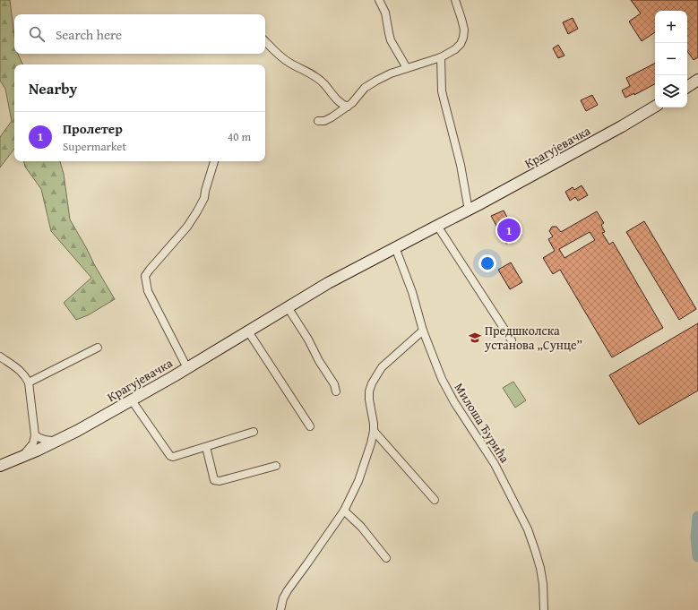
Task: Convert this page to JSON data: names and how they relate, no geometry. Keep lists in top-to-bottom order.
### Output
{
  "streets": {
    "main road": ["Крагујевачка"],
    "street": ["Милоша Ђурића"]
  },
  "crossings": [
    ["Крагујевачка", "Милоша Ђурића"]
  ],
  "places": {
    "school or university": ["Предшколска установа „Сунце”"]
  },
  "page": {
    "map_buttons": ["+", "−"],
    "search": "Search here",
    "heading": "Nearby",
    "list": [
      {
        "mark": "1",
        "name": "Пролетер",
        "note": "Supermarket",
        "value": "40 m"
      }
    ],
    "pins": "1"
  }
}
